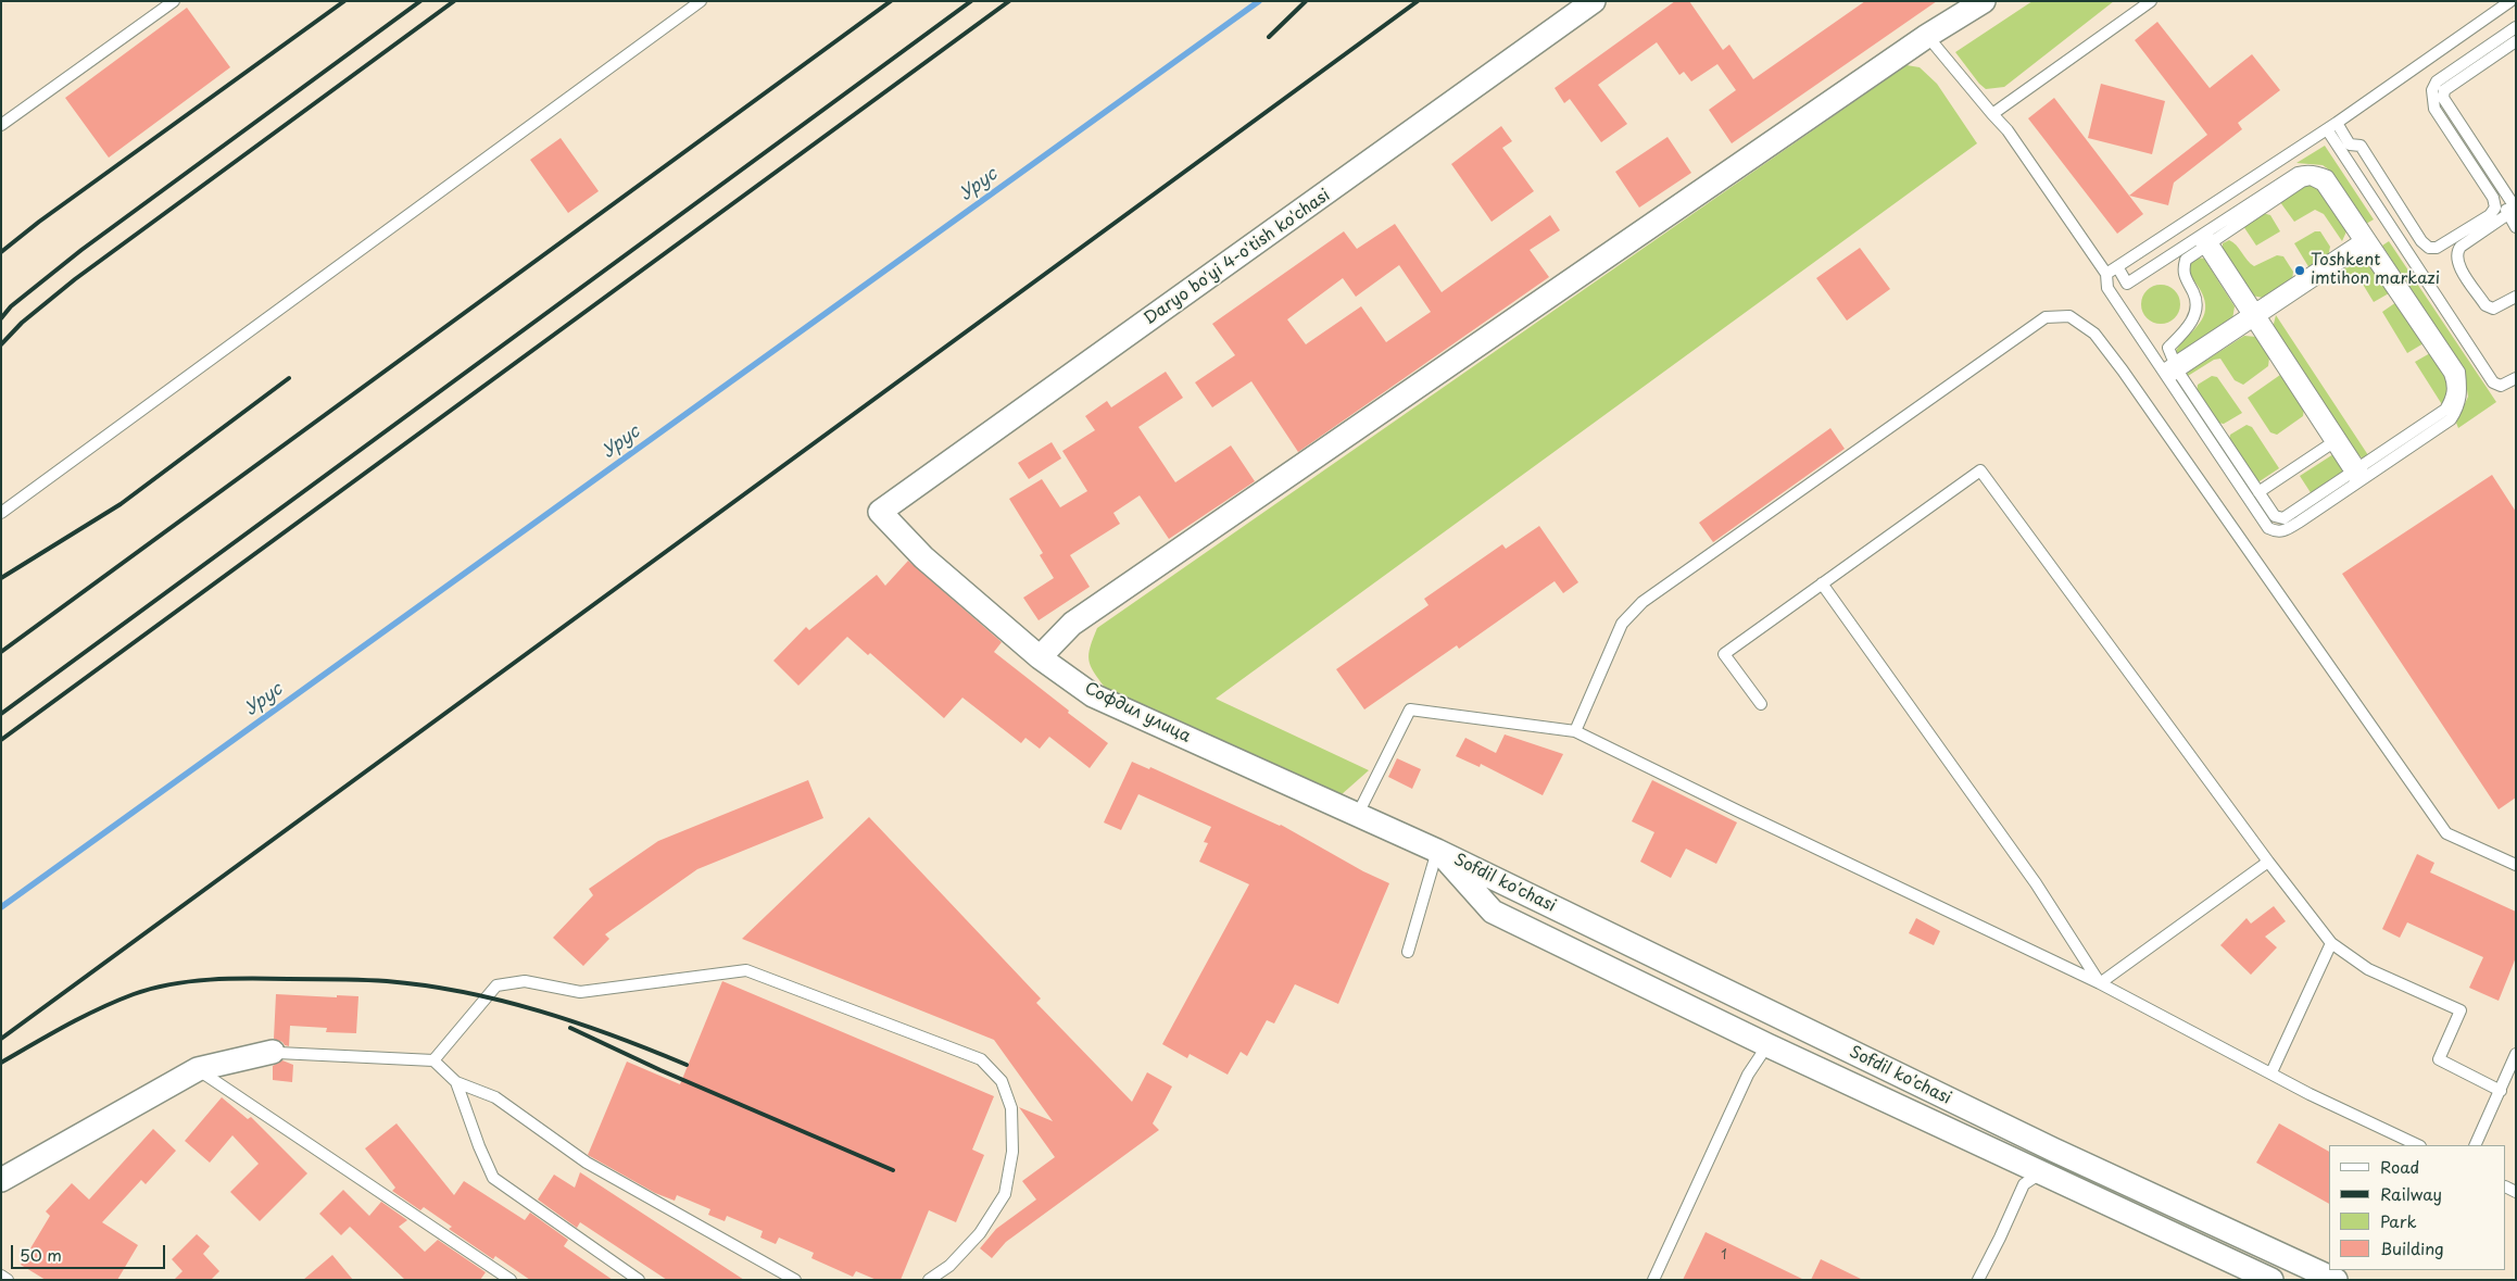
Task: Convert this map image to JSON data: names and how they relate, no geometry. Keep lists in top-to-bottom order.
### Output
{
  "streets": {
    "street": ["Daryo bo'yi 4-o'tish ko'chasi", "Софдил улица", "Sofdil ko'chasi"]
  },
  "crossings": [
    ["Daryo bo'yi 4-o'tish ko'chasi", "Софдил улица"],
    ["Софдил улица", "Sofdil ko'chasi"]
  ],
  "water": ["Урус"],
  "places": ["Toshkent imtihon markazi"],
  "house_numbers": ["1"],
  "legend": [
    "Road",
    "Railway",
    "Park",
    "Building"
  ],
  "scale_bar": "50 m"
}
